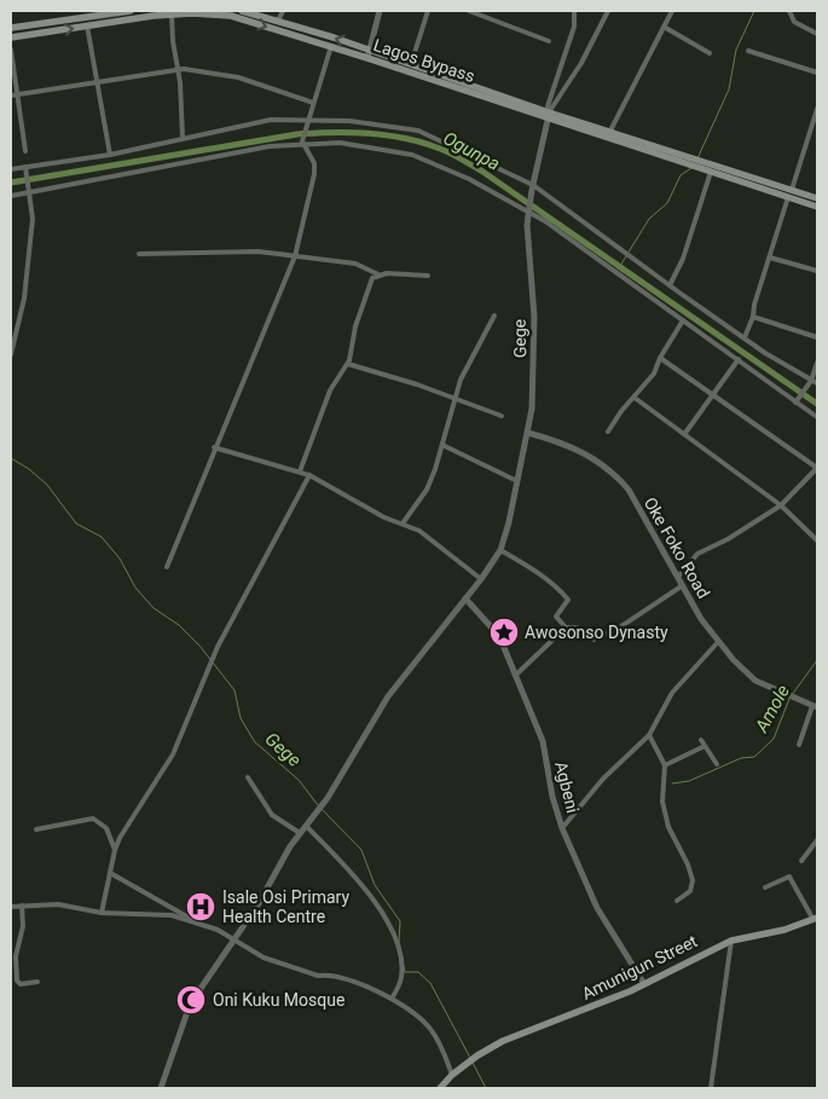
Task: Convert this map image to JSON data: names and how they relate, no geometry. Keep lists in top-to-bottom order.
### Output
{
  "streets": {
    "main road": ["Lagos Bypass", "Amunigun Street"],
    "street": ["Gege", "Oke Foko Road", "Agbeni"]
  },
  "crossings": [
    ["Lagos Bypass", "Gege"],
    ["Gege", "Oke Foko Road"],
    ["Gege", "Agbeni"],
    ["Agbeni", "Amunigun Street"]
  ],
  "water": ["Ogunpa", "Amole", "Gege"],
  "places": {
    "place": ["Awosonso Dynasty"],
    "hospital": ["Isale Osi Primary Health Centre"],
    "mosque": ["Oni Kuku Mosque"]
  }
}
